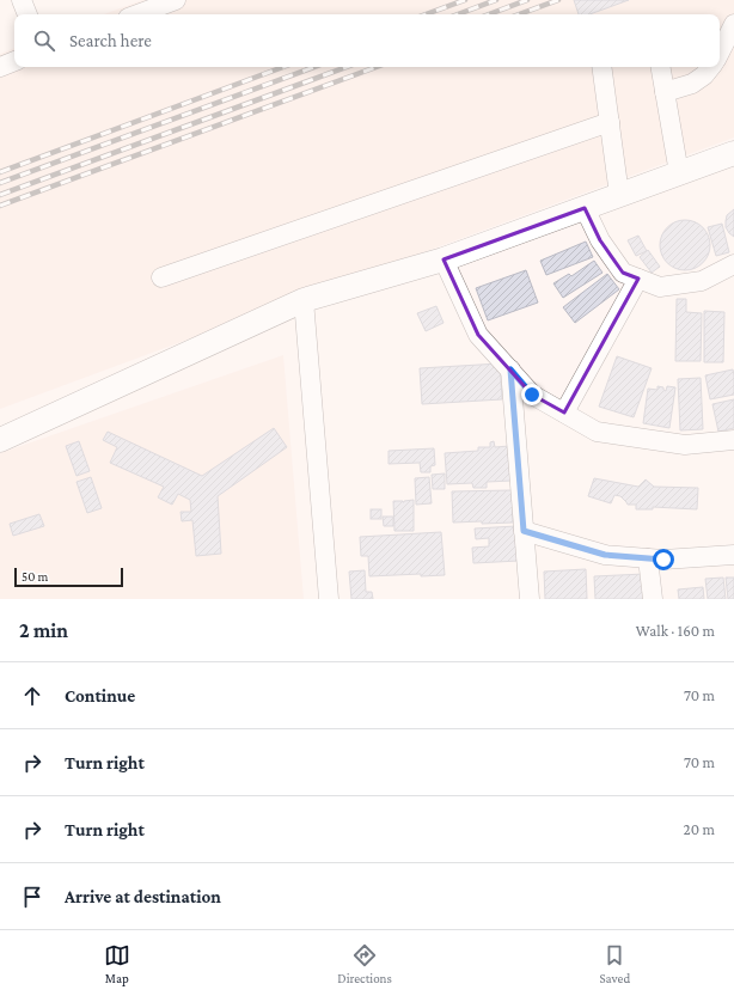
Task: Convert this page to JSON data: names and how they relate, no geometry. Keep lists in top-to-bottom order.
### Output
{
  "scale_bar": "50 m",
  "page": {
    "search": "Search here",
    "scale": "50 m",
    "heading": ["2 min", "Walk · 160 m"],
    "list": [
      ["Continue", "70 m"],
      ["Turn right", "70 m"],
      ["Turn right", "20 m"],
      "Arrive at destination"
    ],
    "nav": ["Map", "Directions", "Saved"]
  }
}
